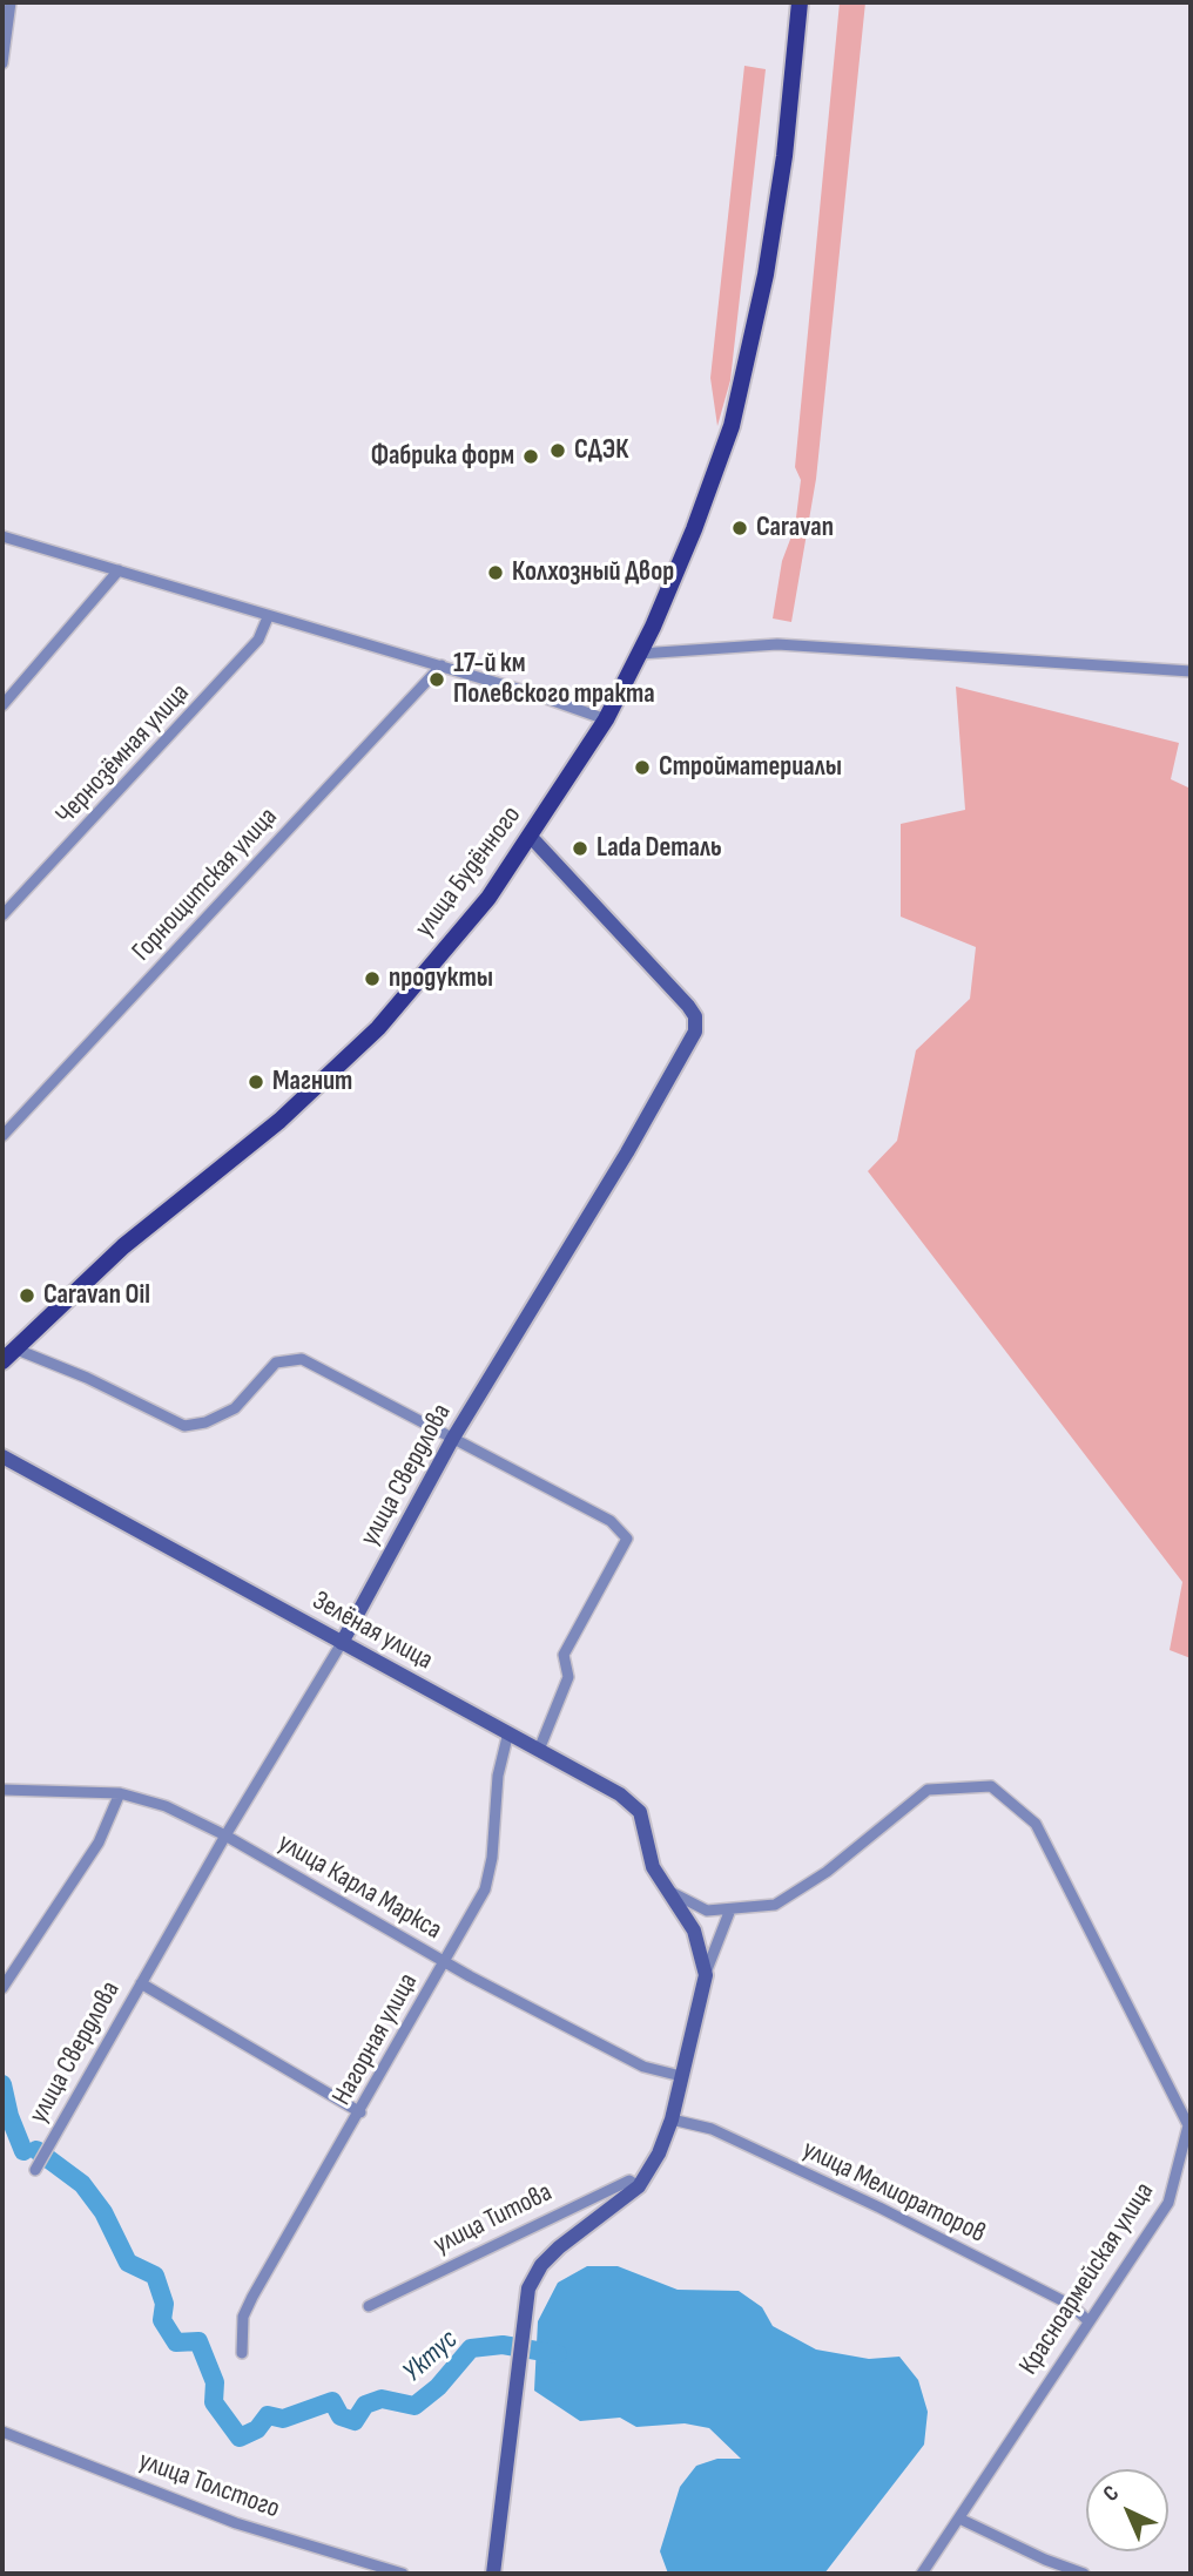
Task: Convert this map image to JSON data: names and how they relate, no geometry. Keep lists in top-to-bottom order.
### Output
{
  "streets": {
    "main road": ["улица Будённого"],
    "street": [
      "Чернозёмная улица",
      "Горнощитская улица",
      "улица Свердлова",
      "Зелёная улица",
      "улица Карла Маркса",
      "Нагорная улица",
      "улица Мелиораторов",
      "улица Титова",
      "Красноармейская улица",
      "улица Толстого"
    ]
  },
  "crossings": [
    ["улица Будённого", "улица Свердлова"],
    ["улица Свердлова", "Зелёная улица"],
    ["улица Свердлова", "улица Карла Маркса"],
    ["Зелёная улица", "Нагорная улица"],
    ["улица Карла Маркса", "Нагорная улица"],
    ["улица Мелиораторов", "Красноармейская улица"]
  ],
  "water": ["Уктус"],
  "places": [
    "СДЭК",
    "Фабрика форм",
    "Caravan",
    "Колхозный Двор",
    "17-й км Полевского тракта",
    "Стройматериалы",
    "Lada Dеталь",
    "продукты",
    "Магнит",
    "Caravan Oil"
  ],
  "north": "top left"
}
